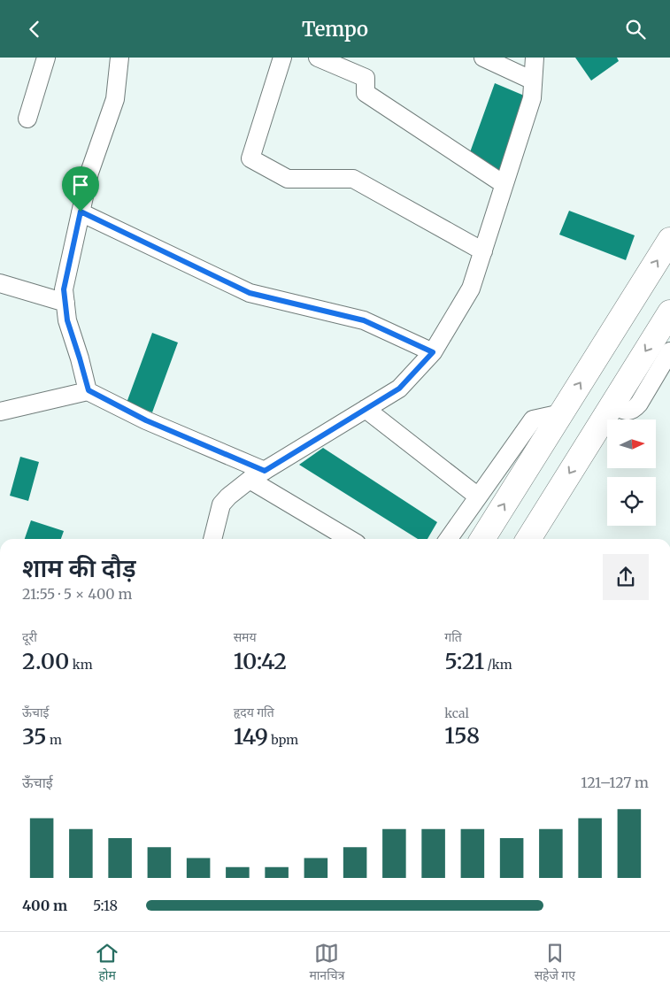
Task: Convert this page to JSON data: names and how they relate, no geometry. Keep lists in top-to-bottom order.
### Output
{
  "north": "right",
  "page": {
    "header": "Tempo",
    "heading": ["शाम की दौड़", "21:55 · 5 × 400 m"],
    "stats": [
      ["दूरी", "2.00 km"],
      ["समय", "10:42"],
      ["गति", "5:21 /km"],
      ["ऊँचाई", "35 m"],
      ["हृदय गति", "149 bpm"],
      ["kcal", "158"]
    ],
    "chart": ["ऊँचाई", "121–127 m"],
    "list": [
      {
        "name": "400 m",
        "note": "5:18"
      }
    ],
    "tabs": ["होम", "मानचित्र", "सहेजे गए"]
  }
}
